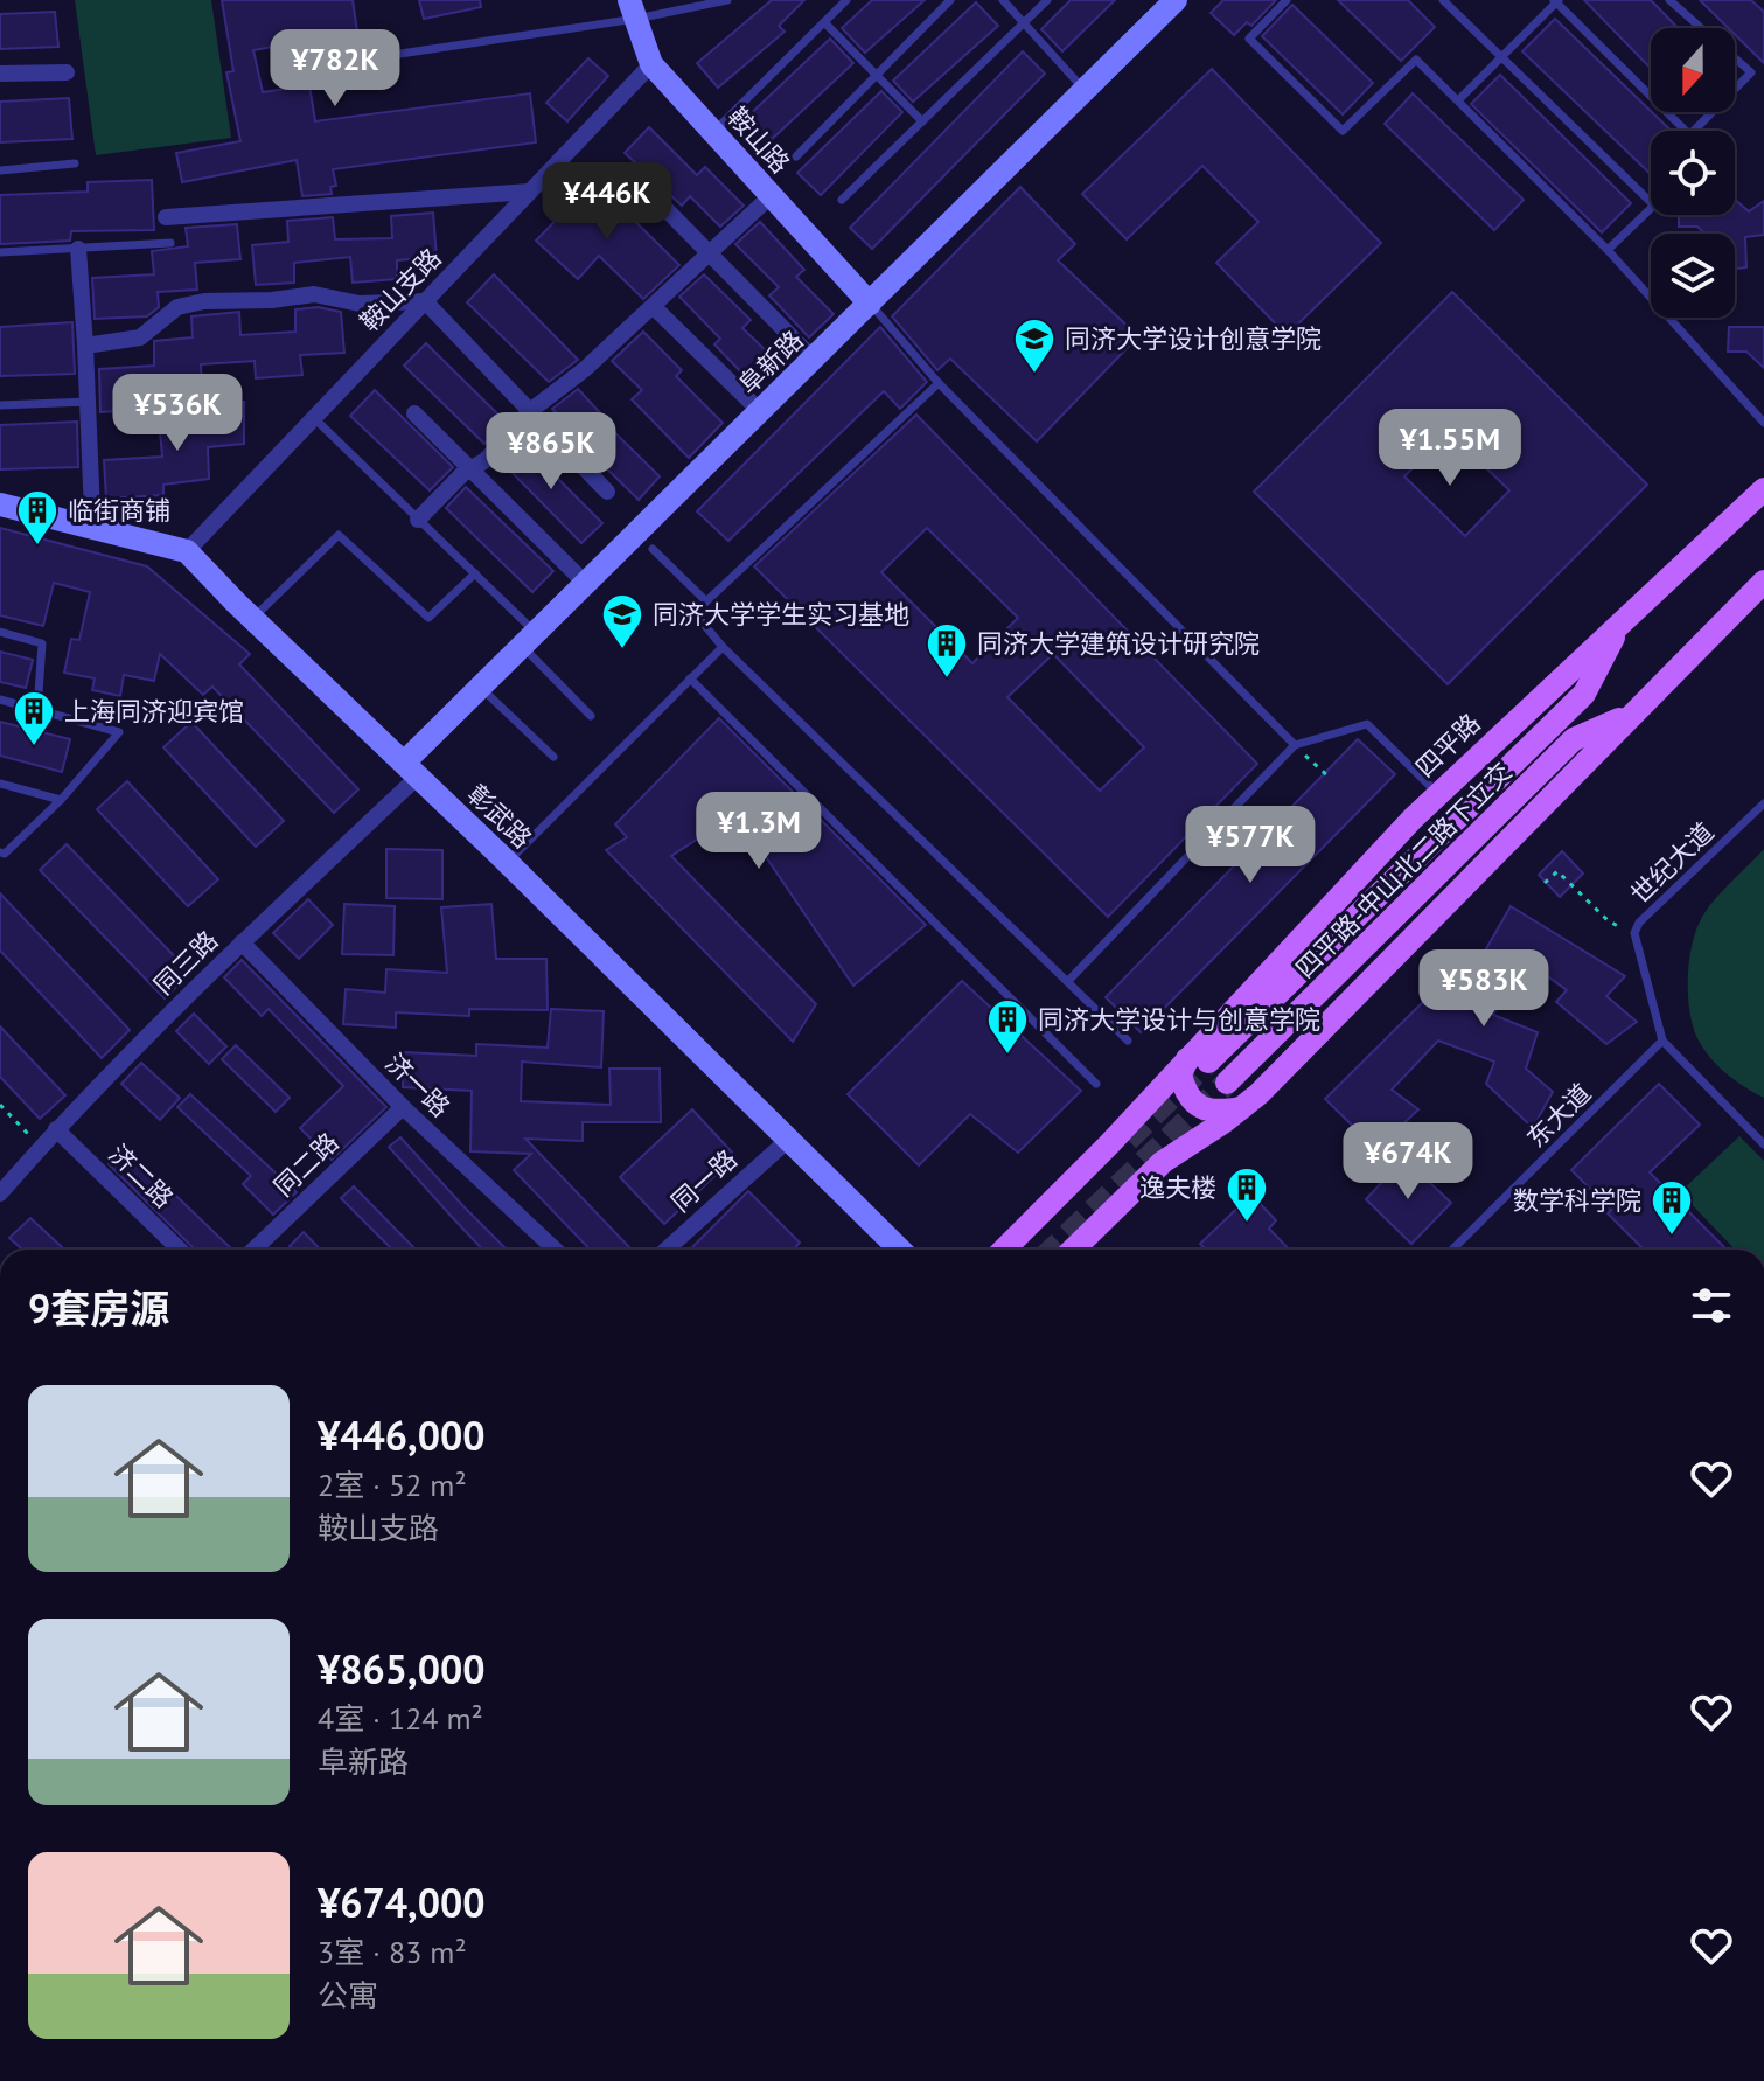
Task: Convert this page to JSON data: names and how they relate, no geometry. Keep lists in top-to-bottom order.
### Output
{
  "streets": {
    "main road": ["四平路", "四平路-中山北二路下立交"],
    "street": [
      "鞍山路",
      "鞍山支路",
      "阜新路",
      "彰武路",
      "同三路",
      "济一路",
      "同二路",
      "济二路",
      "同一路"
    ],
    "lane": ["世纪大道", "东大道"]
  },
  "crossings": [
    ["鞍山路", "鞍山支路"],
    ["鞍山路", "阜新路"],
    ["鞍山支路", "彰武路"],
    ["阜新路", "彰武路"],
    ["阜新路", "同三路"],
    ["四平路", "四平路-中山北二路下立交"],
    ["彰武路", "同三路"],
    ["彰武路", "同一路"],
    ["世纪大道", "东大道"],
    ["同三路", "济一路"],
    ["同三路", "济二路"],
    ["济一路", "同二路"]
  ],
  "places": {
    "school or university": ["同济大学设计创意学院", "同济大学学生实习基地"],
    "building": [
      "临街商铺",
      "同济大学建筑设计研究院",
      "上海同济迎宾馆",
      "同济大学设计与创意学院",
      "逸夫楼",
      "数学科学院"
    ]
  },
  "north": "bottom",
  "page": {
    "price": [
      "¥782K",
      "¥446K",
      "¥536K",
      "¥1.55M",
      "¥865K",
      "¥1.3M",
      "¥577K",
      "¥583K",
      "¥674K"
    ],
    "heading": "9套房源",
    "list": [
      {
        "name": "¥446,000",
        "note": "2室 · 52 m² · 鞍山支路"
      },
      {
        "name": "¥865,000",
        "note": "4室 · 124 m² · 阜新路"
      },
      {
        "name": "¥674,000",
        "note": "3室 · 83 m² · 公寓"
      }
    ]
  }
}
